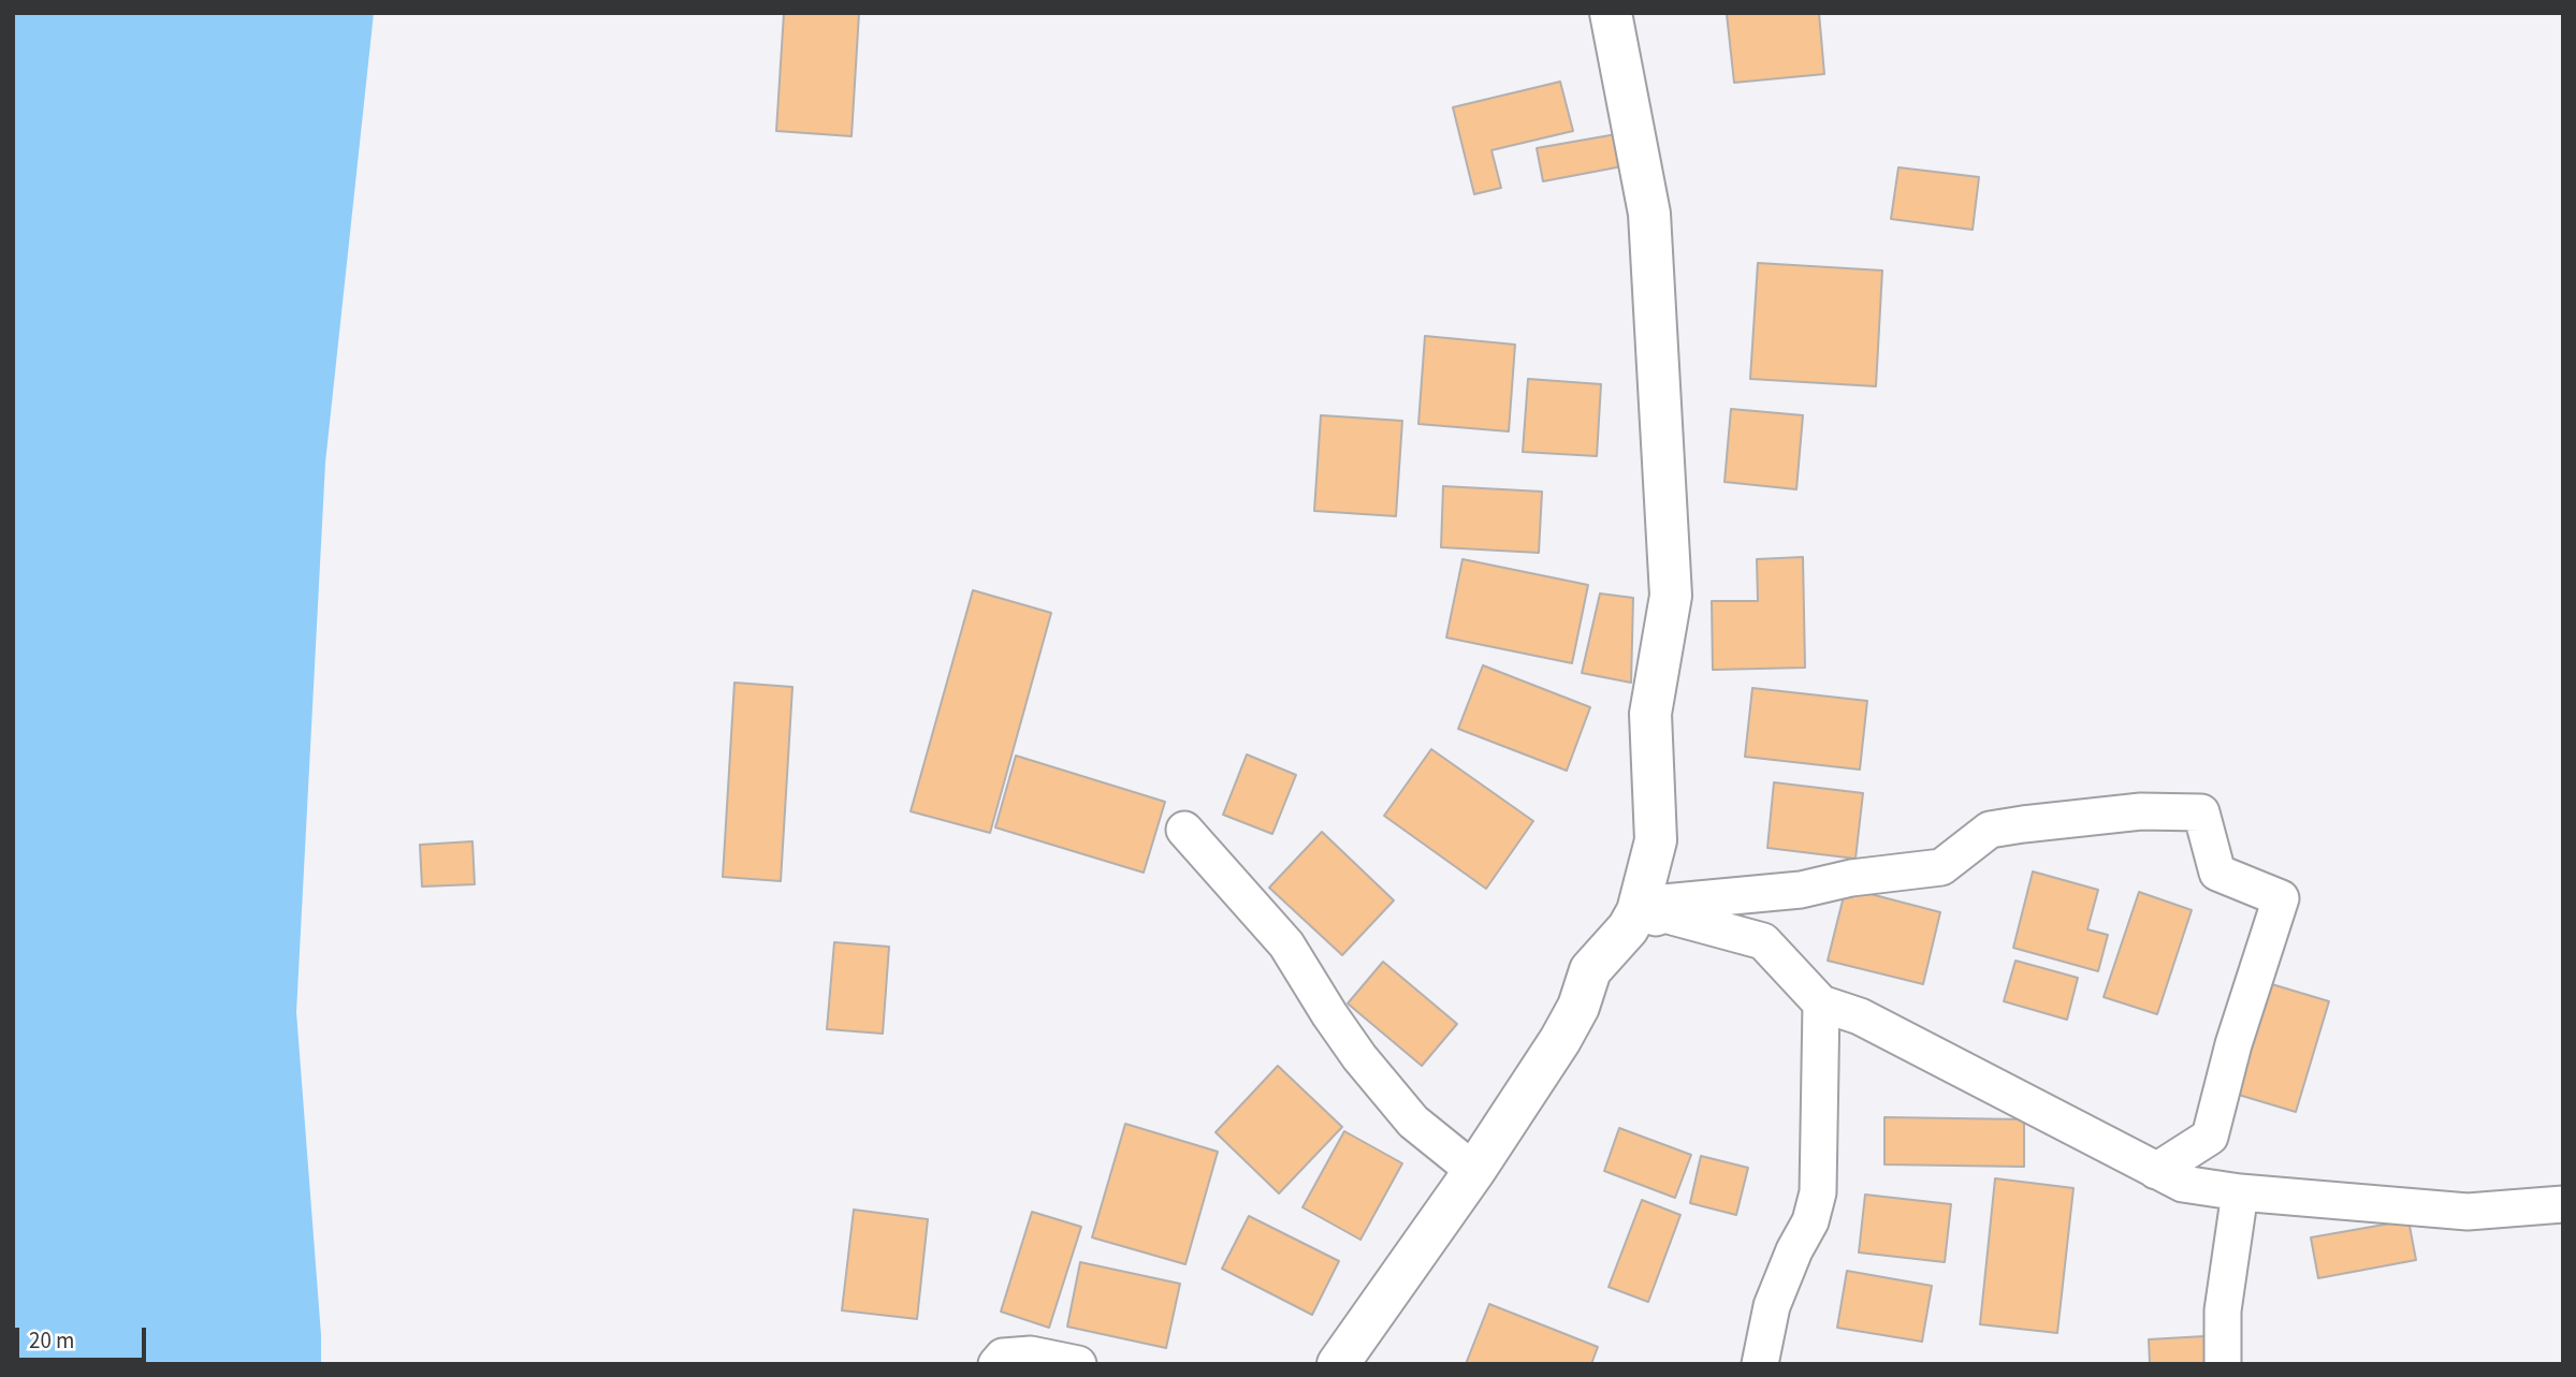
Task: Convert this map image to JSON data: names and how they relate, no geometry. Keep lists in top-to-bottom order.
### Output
{
  "scale_bar": "20 m"
}
